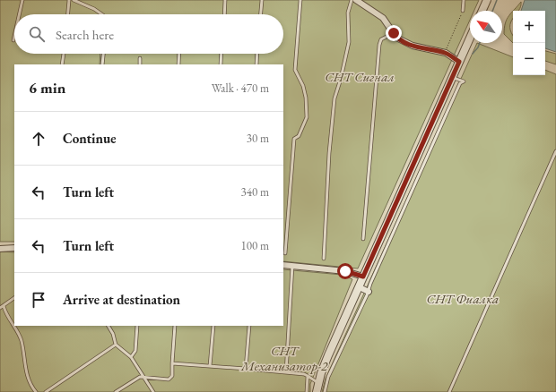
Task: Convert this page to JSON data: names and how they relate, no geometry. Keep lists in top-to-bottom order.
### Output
{
  "parks": ["СНТ Сигнал", "СНТ Фиалка", "СНТ Механизатор-2"],
  "north": "top left",
  "page": {
    "map_buttons": ["+", "−"],
    "search": "Search here",
    "heading": ["6 min", "Walk · 470 m"],
    "list": [
      ["Continue", "30 m"],
      ["Turn left", "340 m"],
      ["Turn left", "100 m"],
      "Arrive at destination"
    ]
  }
}
